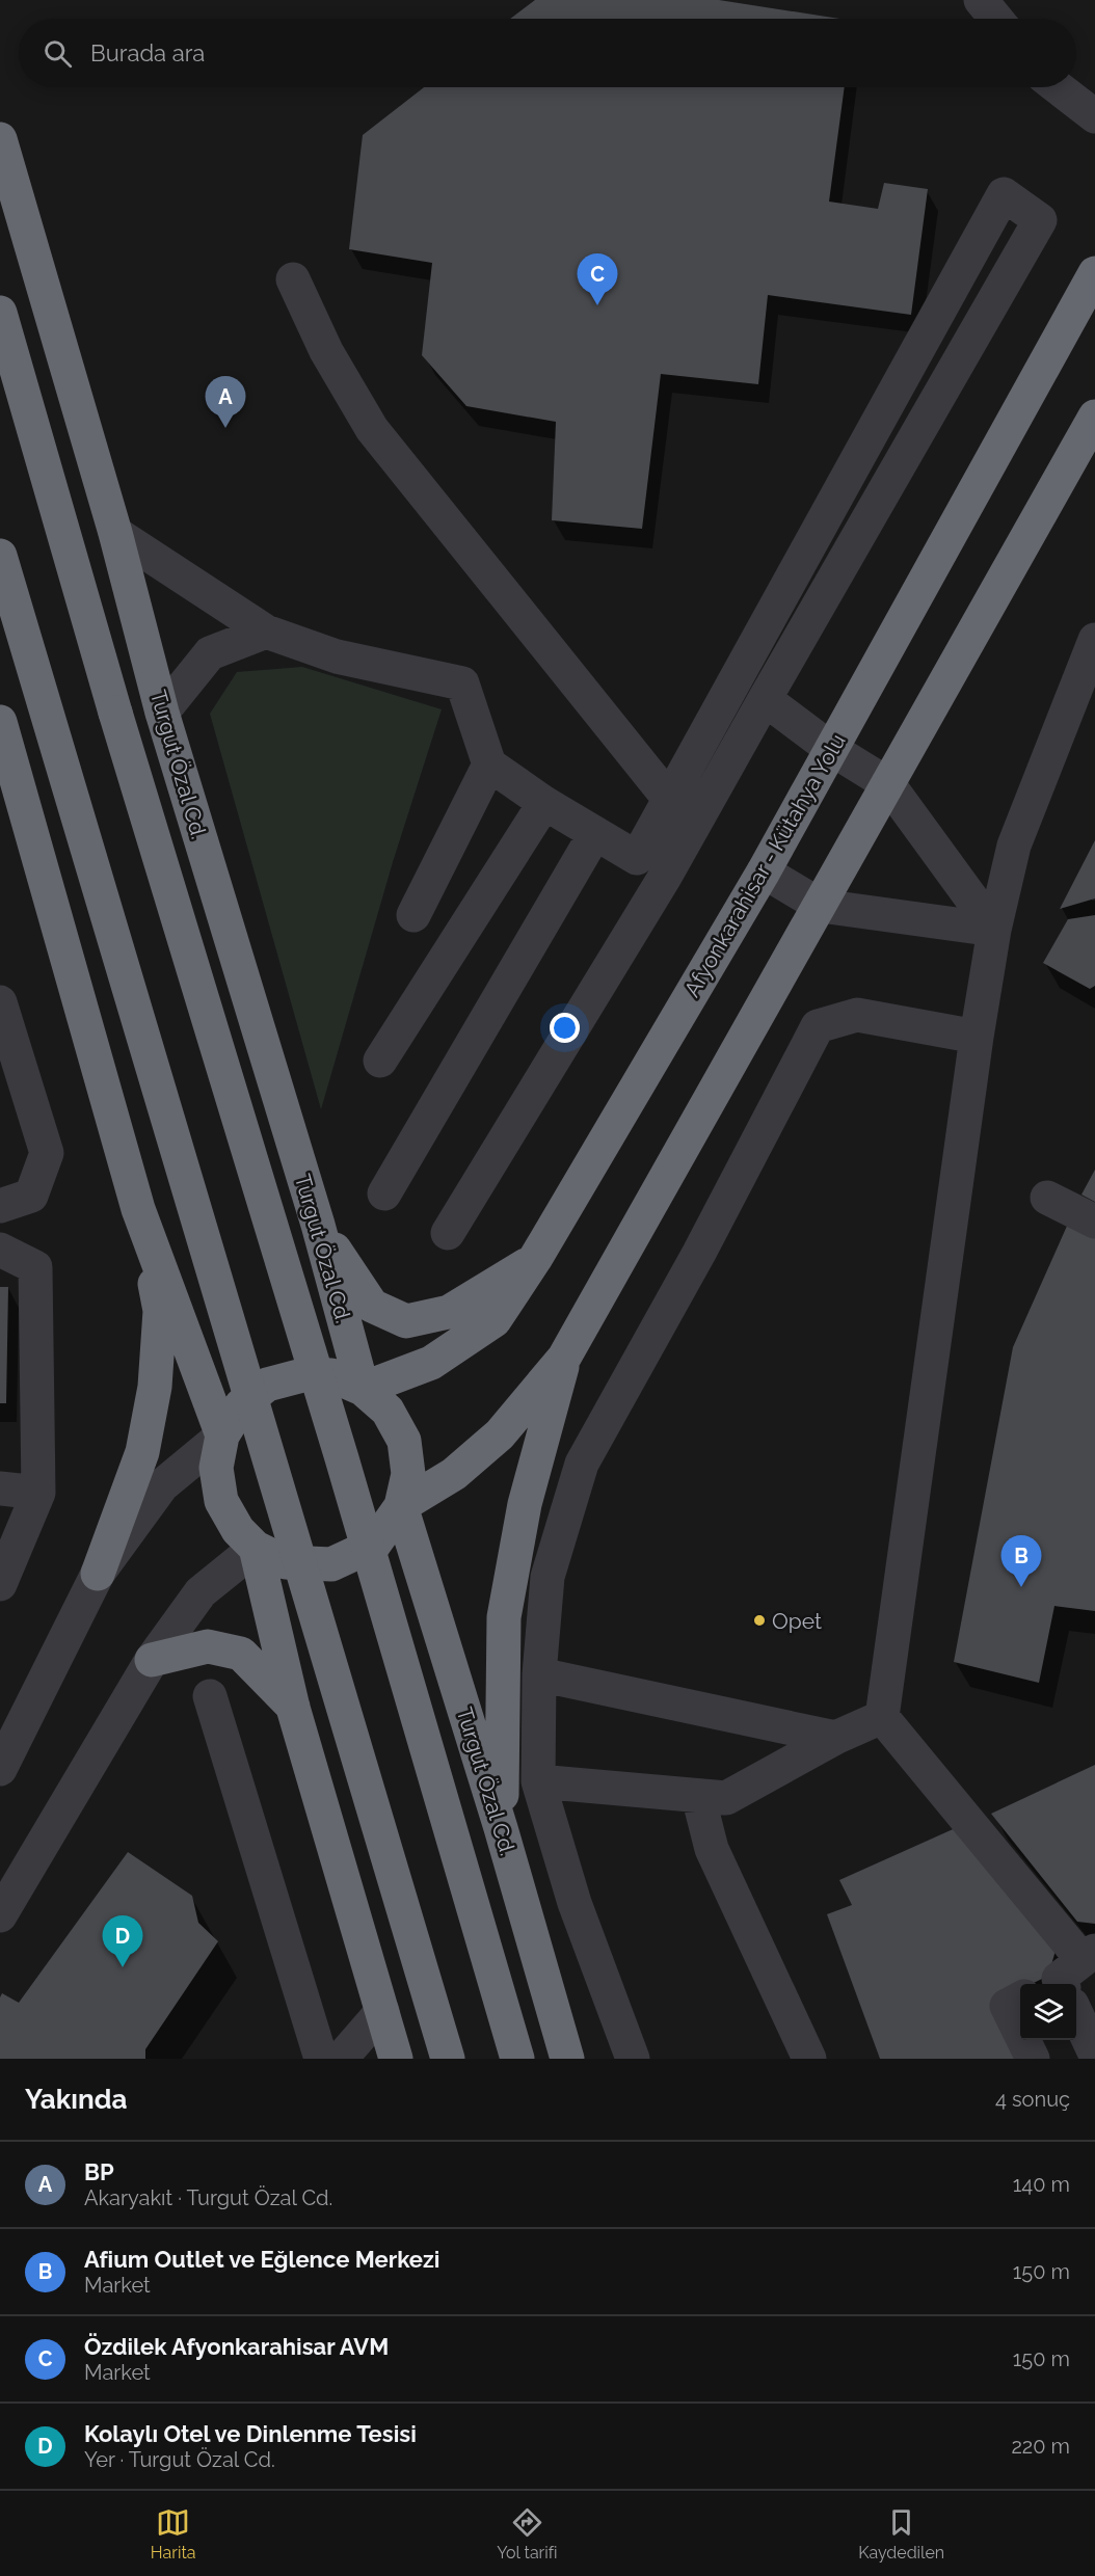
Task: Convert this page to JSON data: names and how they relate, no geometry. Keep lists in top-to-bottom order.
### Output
{
  "streets": {
    "highway": ["Turgut Özal Cd.", "Afyonkarahisar - Kütahya Yolu"]
  },
  "crossings": [
    ["Turgut Özal Cd.", "Afyonkarahisar - Kütahya Yolu"]
  ],
  "places": ["Opet"],
  "page": {
    "search": "Burada ara",
    "pins": [
      "C",
      "A",
      "B",
      "D"
    ],
    "heading": ["Yakında", "4 sonuç"],
    "list": [
      {
        "mark": "A",
        "name": "BP",
        "note": "Akaryakıt · Turgut Özal Cd.",
        "value": "140 m"
      },
      {
        "mark": "B",
        "name": "Afium Outlet ve Eğlence Merkezi",
        "note": "Market",
        "value": "150 m"
      },
      {
        "mark": "C",
        "name": "Özdilek Afyonkarahisar AVM",
        "note": "Market",
        "value": "150 m"
      },
      {
        "mark": "D",
        "name": "Kolaylı Otel ve Dinlenme Tesisi",
        "note": "Yer · Turgut Özal Cd.",
        "value": "220 m"
      }
    ],
    "nav": ["Harita", "Yol tarifi", "Kaydedilen"]
  }
}
